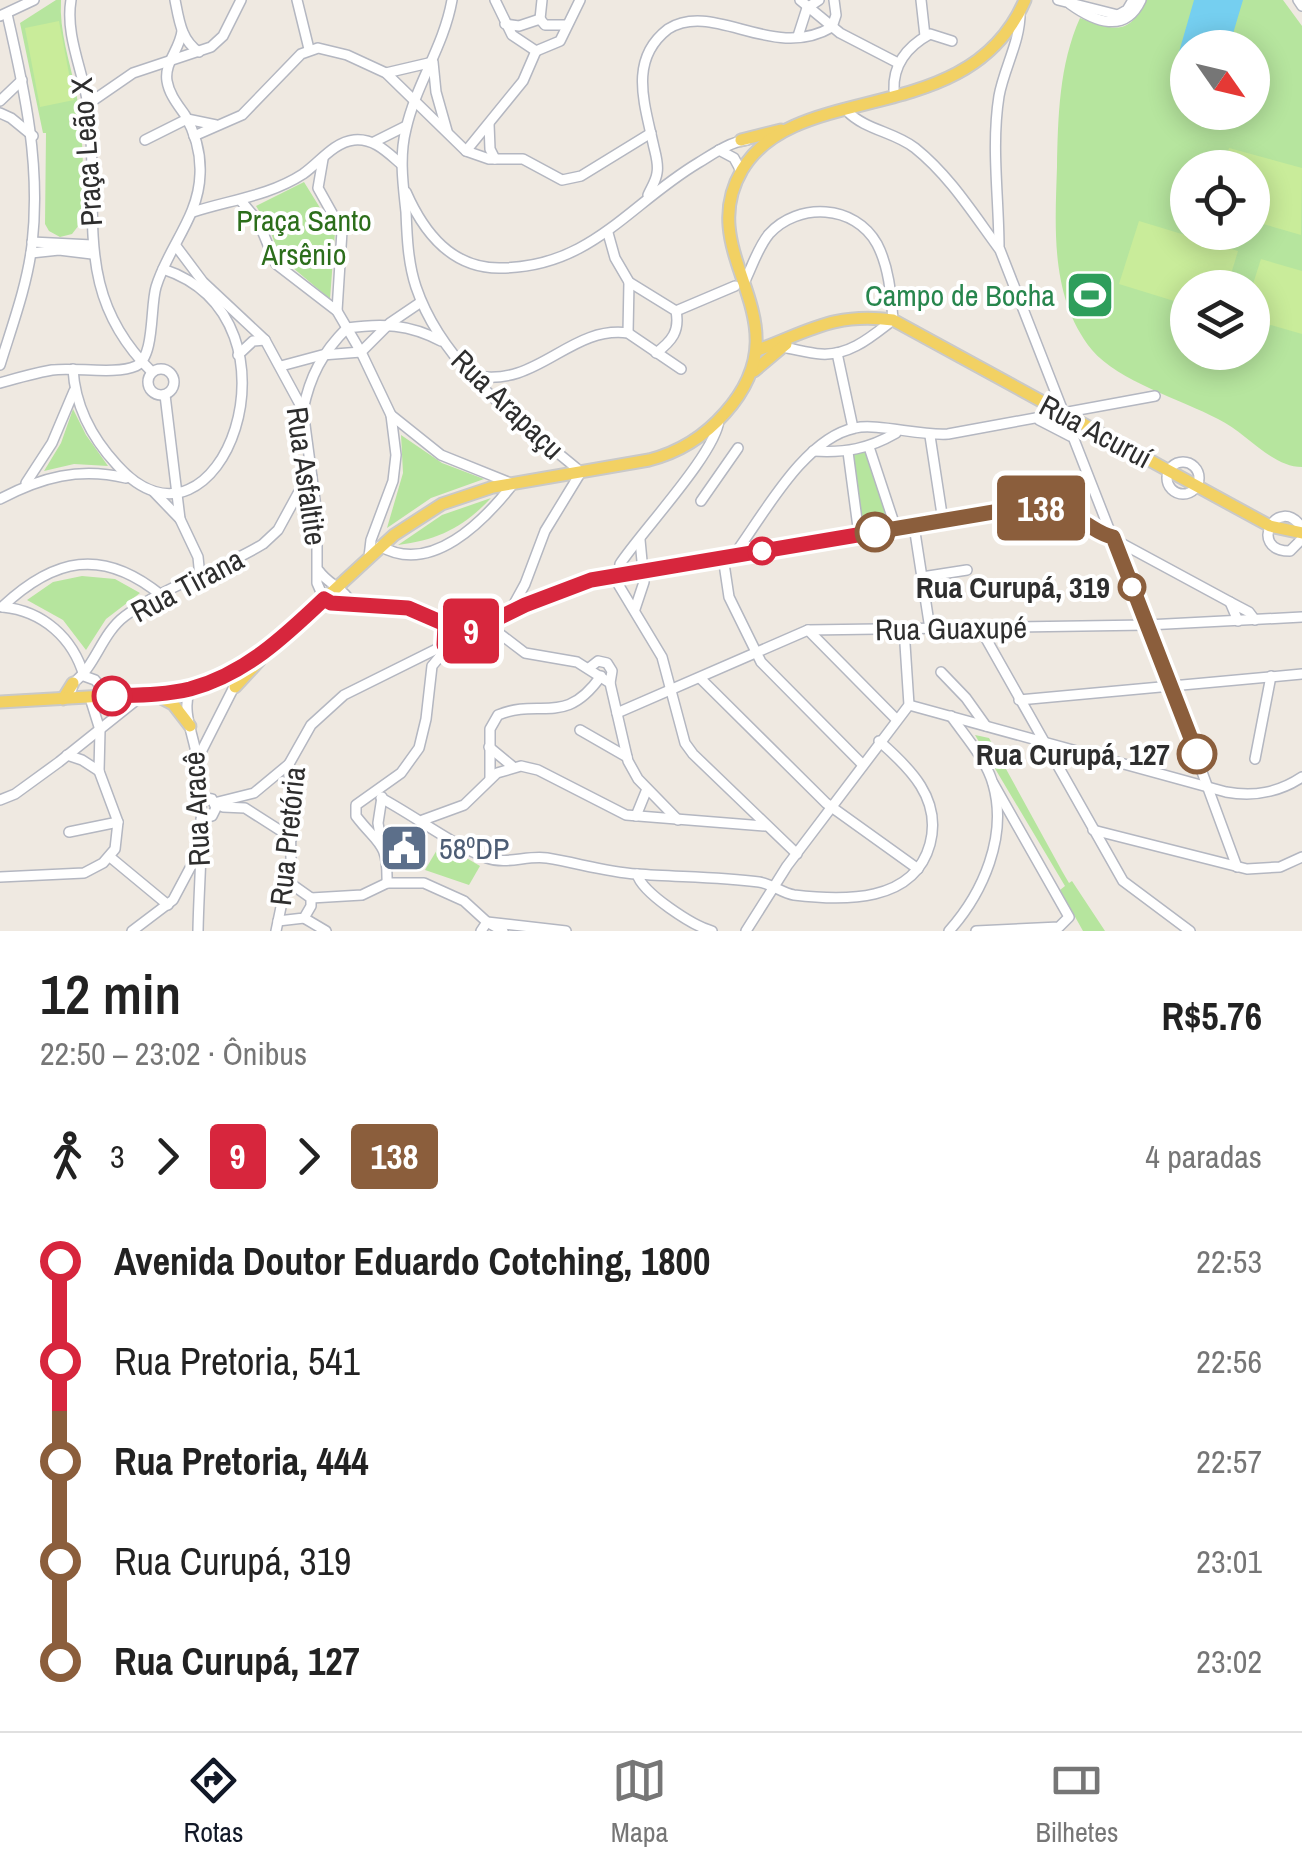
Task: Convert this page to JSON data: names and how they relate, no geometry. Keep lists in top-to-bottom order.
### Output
{
  "streets": {
    "main road": ["Rua Acuruí"],
    "street": [
      "Praça Leão X",
      "Rua Arapaçu",
      "Rua Asfaltite",
      "Rua Tirana",
      "Rua Guaxupé",
      "Rua Aracê",
      "Rua Pretória"
    ]
  },
  "crossings": [
    ["Rua Asfaltite", "Rua Tirana"],
    ["Rua Guaxupé", "Rua Pretória"]
  ],
  "parks": ["Praça Santo Arsênio"],
  "places": {
    "sports": ["Campo de Bocha"],
    "other": ["Rua Curupá, 319", "Rua Curupá, 127"],
    "public building": ["58ºDP"]
  },
  "lines": ["bus line 138", "bus line 9"],
  "north": "bottom right",
  "page": {
    "on_map": ["9", "138"],
    "heading": ["12 min", "22:50 – 23:02 · Ônibus", "R$5.76"],
    "legs": [
      "3",
      "9",
      "138",
      "4 paradas"
    ],
    "list": [
      {
        "name": "Avenida Doutor Eduardo Cotching, 1800",
        "value": "22:53"
      },
      {
        "name": "Rua Pretoria, 541",
        "value": "22:56"
      },
      {
        "name": "Rua Pretoria, 444",
        "value": "22:57"
      },
      {
        "name": "Rua Curupá, 319",
        "value": "23:01"
      },
      {
        "name": "Rua Curupá, 127",
        "value": "23:02"
      }
    ],
    "tabs": ["Rotas", "Mapa", "Bilhetes"]
  }
}
